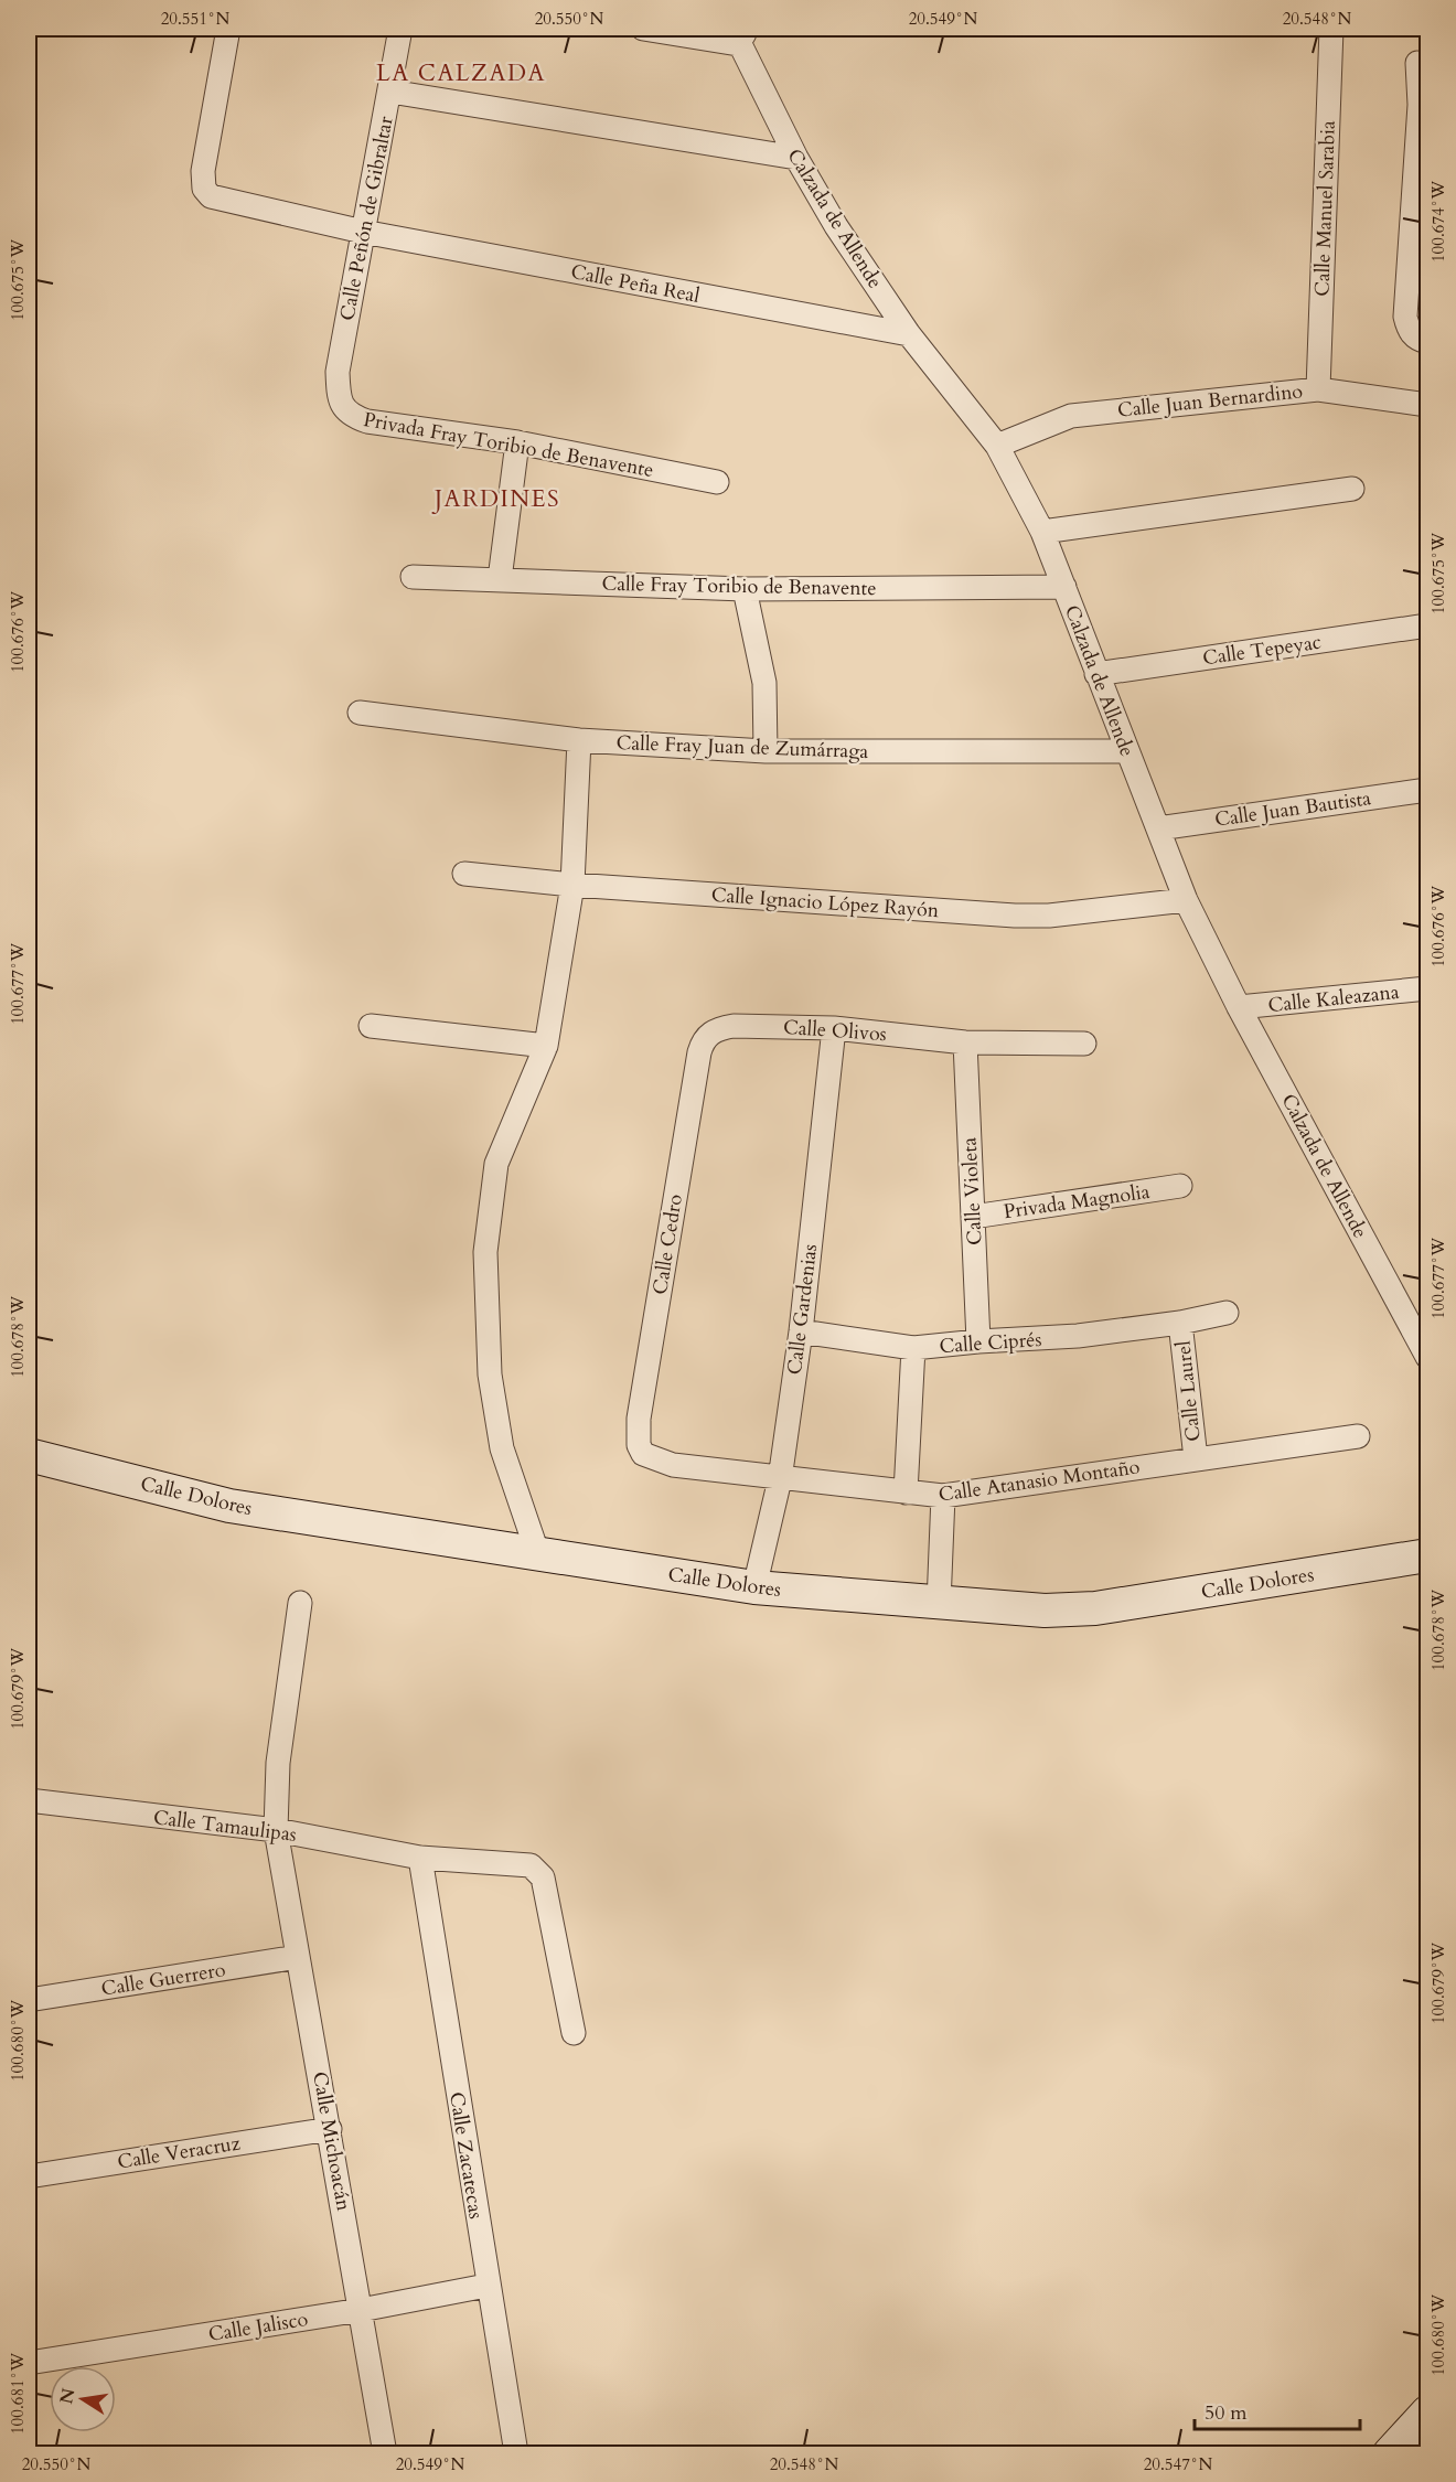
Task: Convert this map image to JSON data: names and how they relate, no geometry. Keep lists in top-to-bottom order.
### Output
{
  "streets": {
    "street": [
      "Calle Manuel Sarabia",
      "Calle Peñón de Gibraltar",
      "Calzada de Allende",
      "Calle Peña Real",
      "Calle Juan Bernardino",
      "Privada Fray Toribio de Benavente",
      "Calle Fray Toribio de Benavente",
      "Calle Tepeyac",
      "Calle Fray Juan de Zumárraga",
      "Calle Juan Bautista",
      "Calle Ignacio López Rayón",
      "Calle Kaleazana",
      "Calle Olivos",
      "Calle Violeta",
      "Privada Magnolia",
      "Calle Cedro",
      "Calle Gardenias",
      "Calle Ciprés",
      "Calle Laurel",
      "Calle Atanasio Montaño",
      "Calle Dolores",
      "Calle Tamaulipas",
      "Calle Guerrero",
      "Calle Michoacán",
      "Calle Veracruz",
      "Calle Zacatecas",
      "Calle Jalisco"
    ]
  },
  "crossings": [
    ["Calle Manuel Sarabia", "Calle Juan Bernardino"],
    ["Calle Peñón de Gibraltar", "Calle Peña Real"],
    ["Calle Peñón de Gibraltar", "Privada Fray Toribio de Benavente"],
    ["Calzada de Allende", "Calle Peña Real"],
    ["Calzada de Allende", "Calle Juan Bernardino"],
    ["Calzada de Allende", "Calle Fray Toribio de Benavente"],
    ["Calzada de Allende", "Calle Tepeyac"],
    ["Calzada de Allende", "Calle Fray Juan de Zumárraga"],
    ["Calzada de Allende", "Calle Juan Bautista"],
    ["Calzada de Allende", "Calle Ignacio López Rayón"],
    ["Calzada de Allende", "Calle Kaleazana"],
    ["Calle Olivos", "Calle Violeta"],
    ["Calle Olivos", "Calle Cedro"],
    ["Calle Olivos", "Calle Gardenias"],
    ["Calle Violeta", "Privada Magnolia"],
    ["Calle Violeta", "Calle Ciprés"],
    ["Calle Cedro", "Calle Atanasio Montaño"],
    ["Calle Gardenias", "Calle Ciprés"],
    ["Calle Gardenias", "Calle Atanasio Montaño"],
    ["Calle Gardenias", "Calle Dolores"],
    ["Calle Ciprés", "Calle Laurel"],
    ["Calle Laurel", "Calle Atanasio Montaño"],
    ["Calle Tamaulipas", "Calle Michoacán"],
    ["Calle Tamaulipas", "Calle Zacatecas"],
    ["Calle Guerrero", "Calle Michoacán"],
    ["Calle Michoacán", "Calle Veracruz"],
    ["Calle Michoacán", "Calle Jalisco"],
    ["Calle Zacatecas", "Calle Jalisco"]
  ],
  "districts": ["LA CALZADA", "JARDINES"],
  "scale_bar": "50 m",
  "north": "left",
  "coordinates": [
    "20.551°N",
    "20.550°N",
    "20.549°N",
    "20.548°N",
    "100.674°W",
    "100.675°W",
    "100.676°W",
    "100.677°W",
    "100.678°W",
    "100.679°W",
    "100.680°W",
    "100.681°W",
    "20.547°N"
  ]
}
